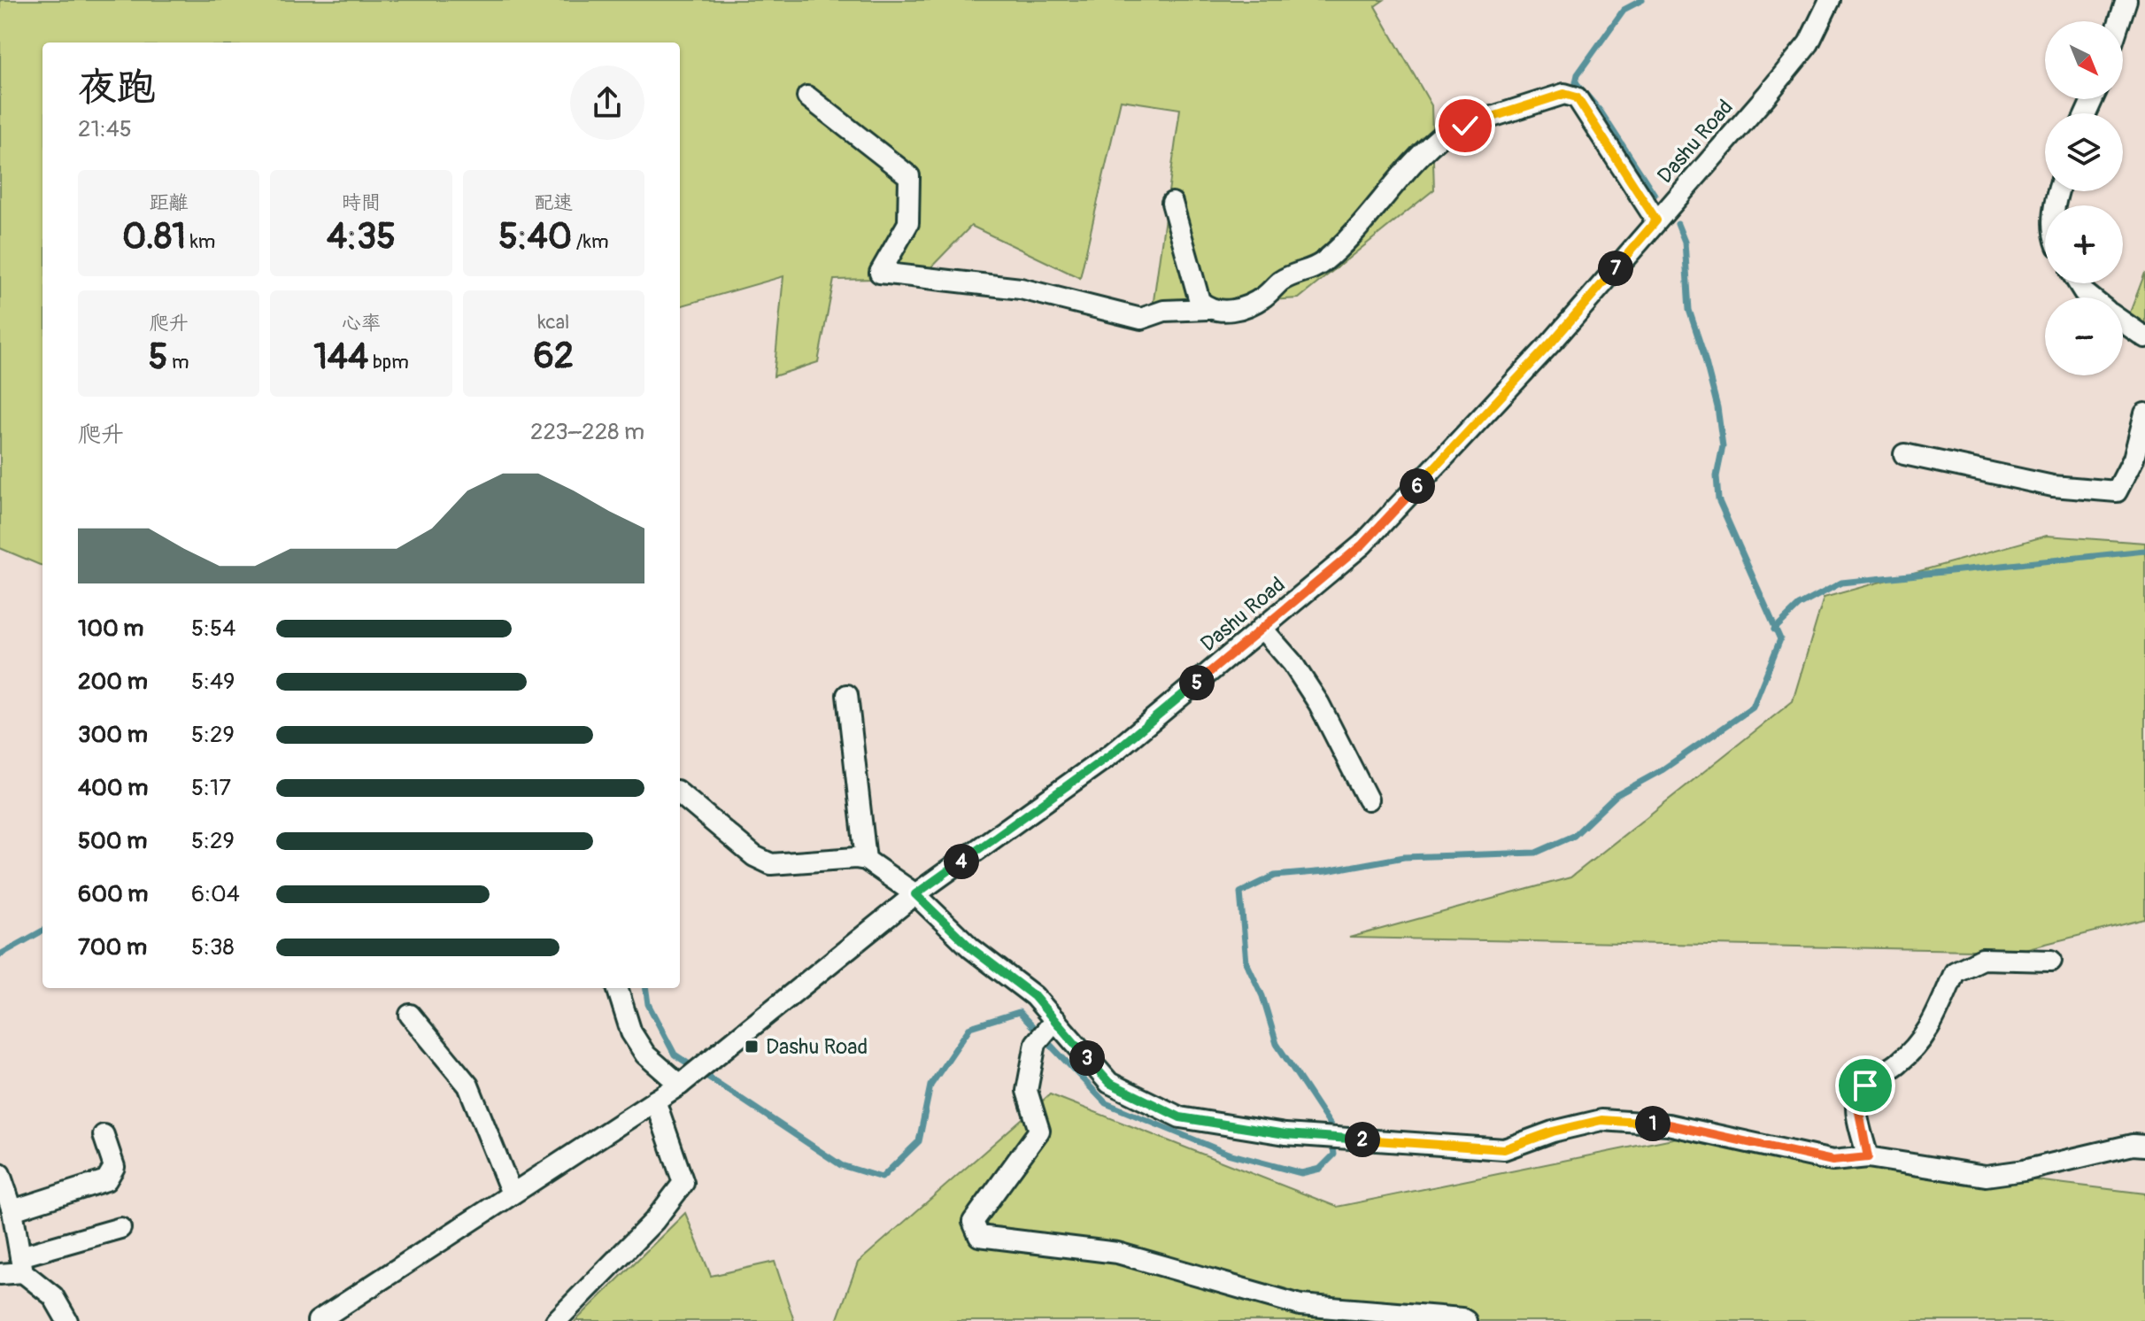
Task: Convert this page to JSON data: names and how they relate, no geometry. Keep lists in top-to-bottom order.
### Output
{
  "streets": {
    "street": ["Dashu Road"]
  },
  "places": {
    "transit": ["Dashu Road"]
  },
  "north": "bottom right",
  "page": {
    "map_buttons": ["+", "−"],
    "heading": ["夜跑", "21:45"],
    "stats": [
      ["距離", "0.81 km"],
      ["時間", "4:35"],
      ["配速", "5:40 /km"],
      ["爬升", "5 m"],
      ["心率", "144 bpm"],
      ["kcal", "62"]
    ],
    "pins": [
      "7",
      "6",
      "5",
      "4",
      "3",
      "1",
      "2"
    ],
    "chart": ["爬升", "223–228 m"],
    "list": [
      {
        "name": "100 m",
        "note": "5:54"
      },
      {
        "name": "200 m",
        "note": "5:49"
      },
      {
        "name": "300 m",
        "note": "5:29"
      },
      {
        "name": "400 m",
        "note": "5:17"
      },
      {
        "name": "500 m",
        "note": "5:29"
      },
      {
        "name": "600 m",
        "note": "6:04"
      },
      {
        "name": "700 m",
        "note": "5:38"
      }
    ]
  }
}
